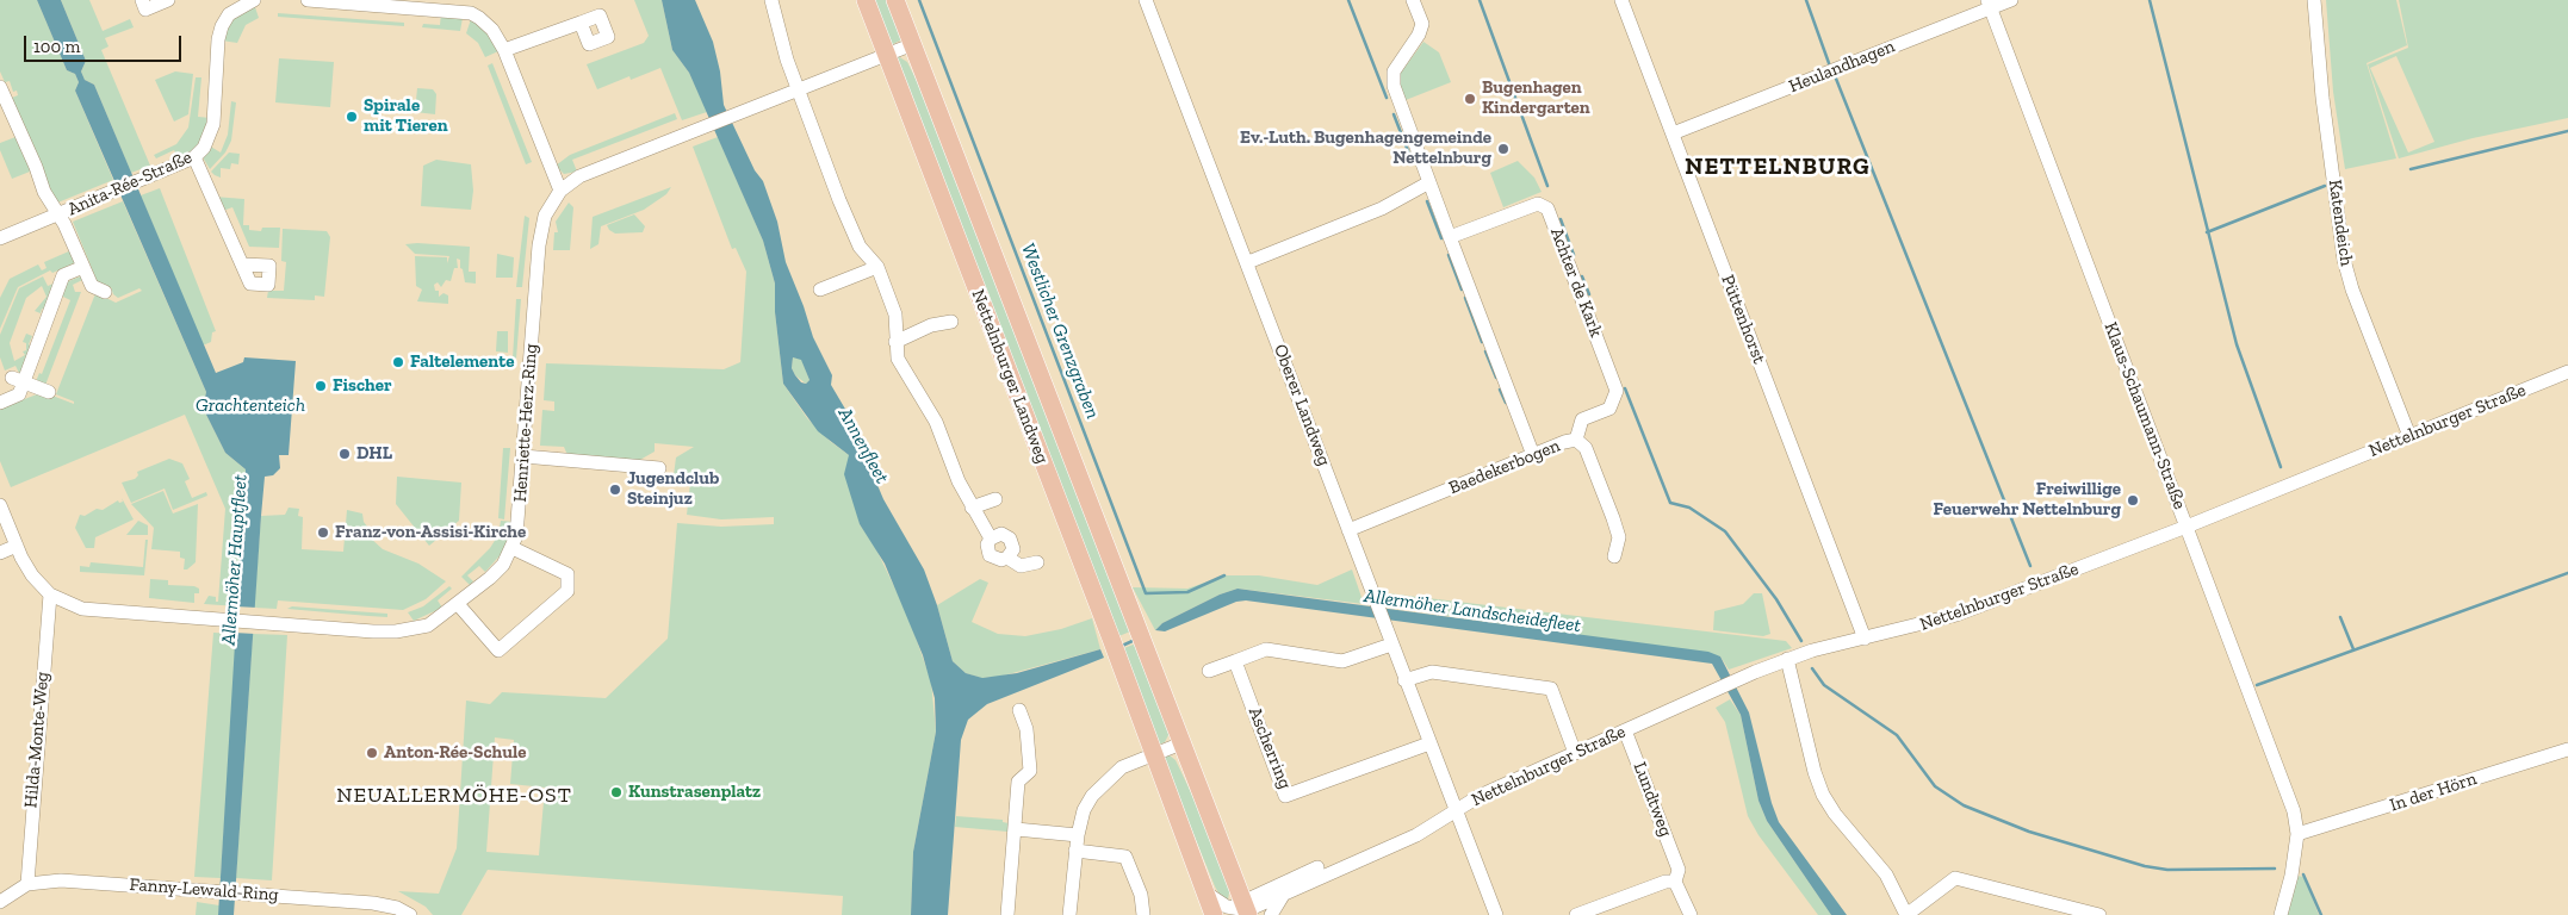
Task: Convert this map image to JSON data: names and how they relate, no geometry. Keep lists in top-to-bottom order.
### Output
{
  "streets": {
    "main road": ["Nettelnburger Landweg"],
    "street": [
      "Heulandhagen",
      "Anita-Rée-Straße",
      "Katendeich",
      "Achter de Kark",
      "Püttenhorst",
      "Oberer Landweg",
      "Klaus-Schaumann-Straße",
      "Nettelnburger Straße",
      "Henriette-Herz-Ring",
      "Baedekerbogen",
      "Hilda-Monte-Weg",
      "Ascherring",
      "In der Hörn",
      "Lundtweg",
      "Fanny-Lewald-Ring"
    ]
  },
  "crossings": [
    ["Heulandhagen", "Püttenhorst"],
    ["Heulandhagen", "Klaus-Schaumann-Straße"],
    ["Katendeich", "Nettelnburger Straße"],
    ["Achter de Kark", "Baedekerbogen"],
    ["Püttenhorst", "Nettelnburger Straße"],
    ["Nettelnburger Landweg", "Nettelnburger Straße"],
    ["Nettelnburger Landweg", "Henriette-Herz-Ring"],
    ["Oberer Landweg", "Nettelnburger Straße"],
    ["Oberer Landweg", "Baedekerbogen"],
    ["Oberer Landweg", "Ascherring"],
    ["Klaus-Schaumann-Straße", "Nettelnburger Straße"],
    ["Klaus-Schaumann-Straße", "In der Hörn"],
    ["Nettelnburger Straße", "Lundtweg"],
    ["Henriette-Herz-Ring", "Hilda-Monte-Weg"],
    ["Hilda-Monte-Weg", "Fanny-Lewald-Ring"]
  ],
  "districts": ["NETTELNBURG", "NEUALLERMÖHE-OST"],
  "water": [
    "Westlicher Grenzgraben",
    "Grachtenteich",
    "Annenfleet",
    "Allermöher Hauptfleet",
    "Allermöher Landscheidefleet"
  ],
  "places": [
    "Bugenhagen Kindergarten",
    "Spirale mit Tieren",
    "Ev.-Luth. Bugenhagengemeinde Nettelnburg",
    "Faltelemente",
    "Fischer",
    "DHL",
    "Jugendclub Steinjuz",
    "Freiwillige Feuerwehr Nettelnburg",
    "Franz-von-Assisi-Kirche",
    "Anton-Rée-Schule",
    "Kunstrasenplatz"
  ],
  "scale_bar": "100 m"
}
